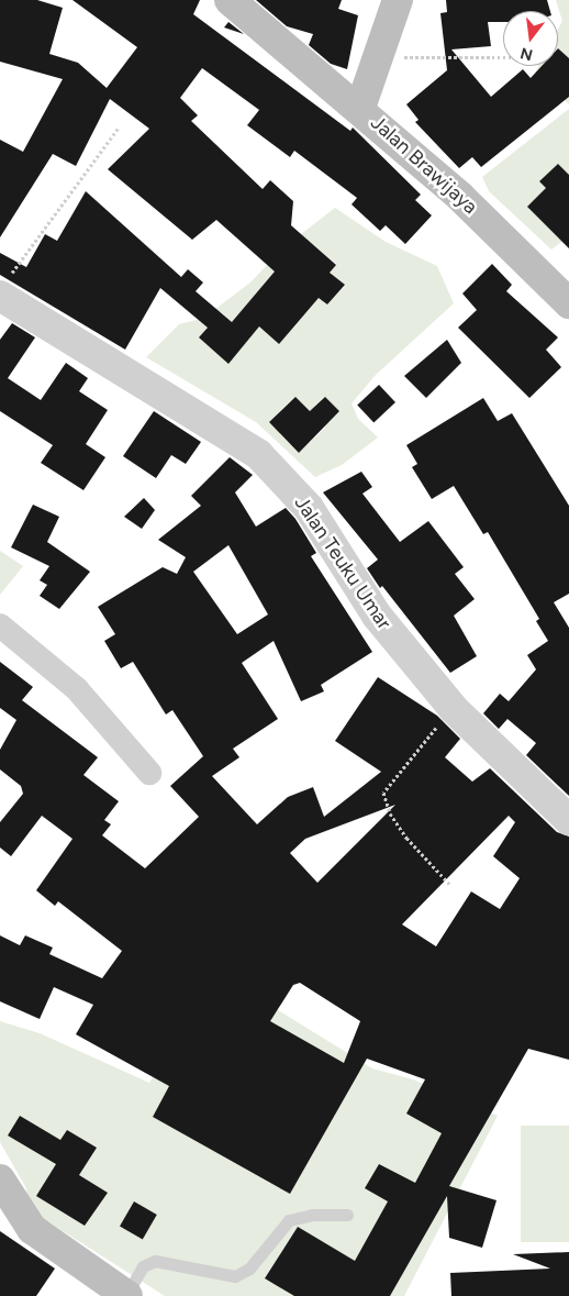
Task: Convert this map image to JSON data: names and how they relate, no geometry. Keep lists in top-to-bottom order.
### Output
{
  "streets": {
    "main road": ["Jalan Brawijaya"],
    "street": ["Jalan Teuku Umar"]
  },
  "north": "bottom"
}
